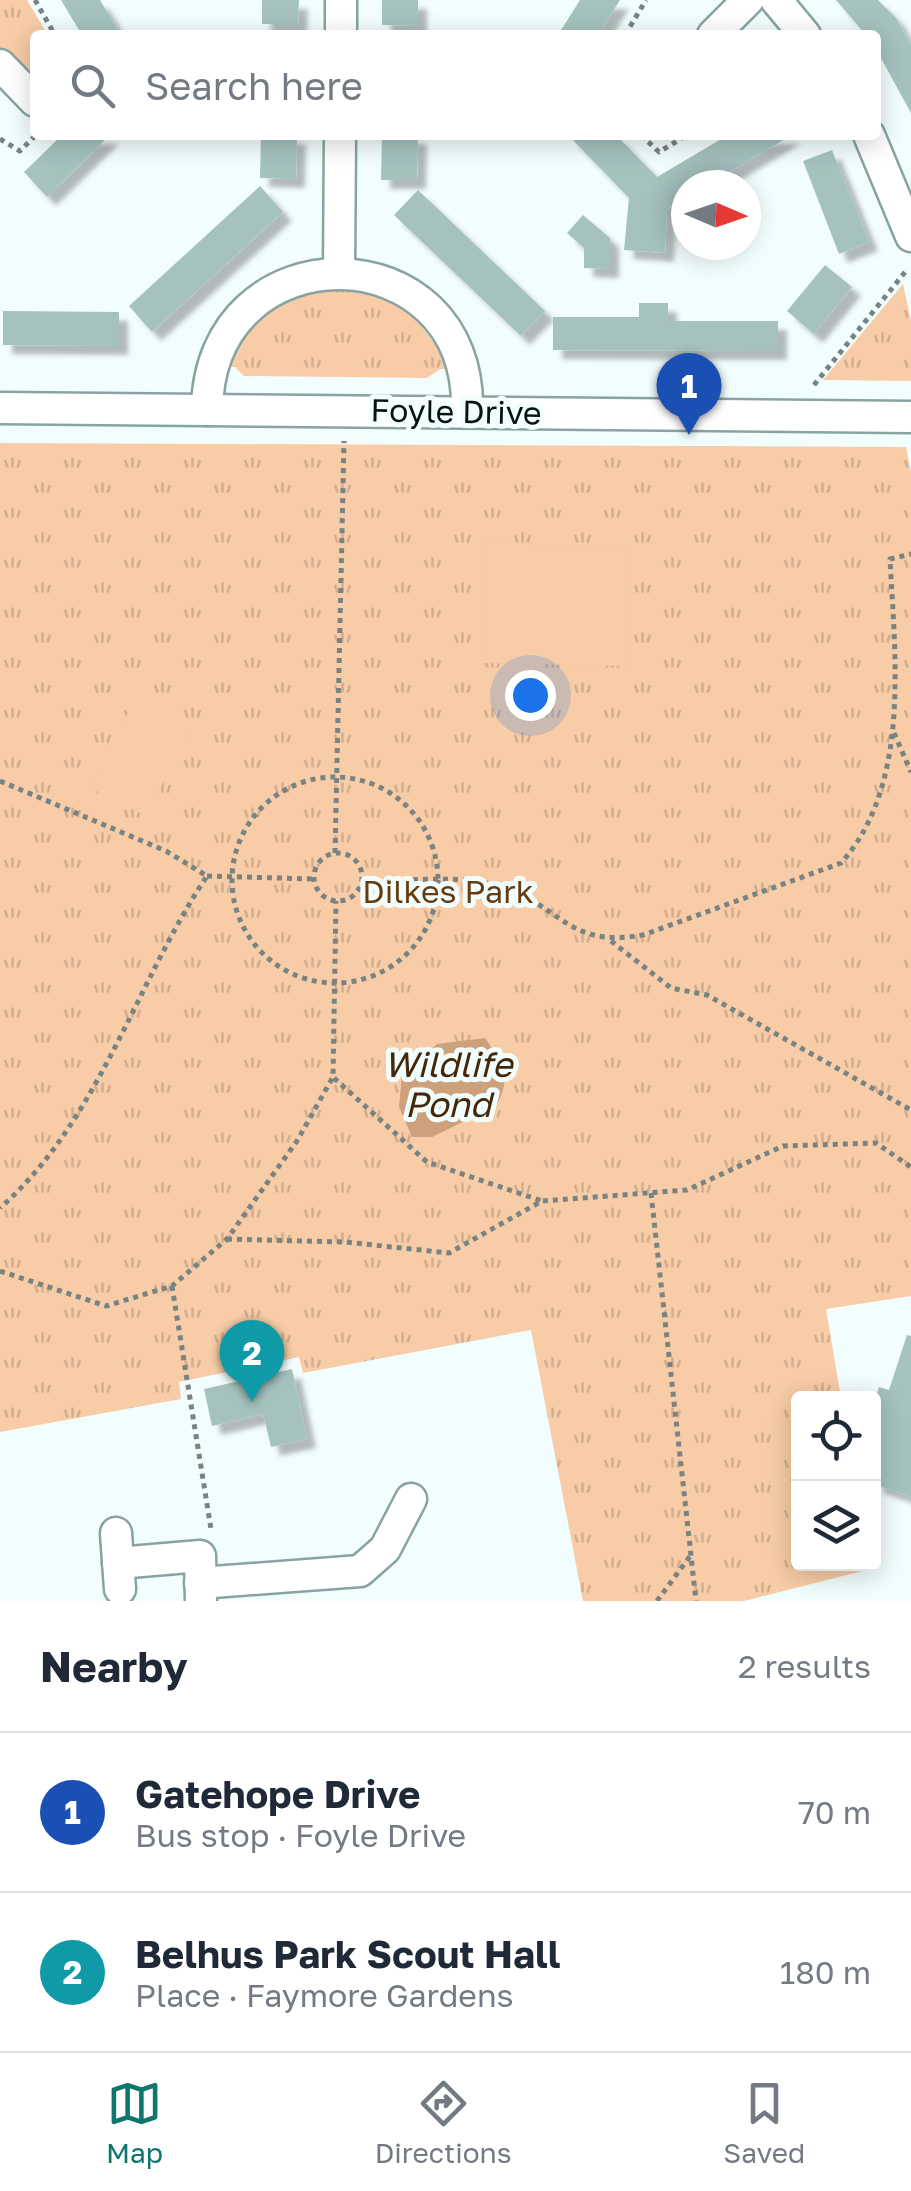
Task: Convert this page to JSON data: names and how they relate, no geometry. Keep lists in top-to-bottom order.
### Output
{
  "streets": {
    "street": ["Foyle Drive"]
  },
  "water": ["Wildlife Pond"],
  "parks": ["Dilkes Park"],
  "north": "right",
  "page": {
    "search": "Search here",
    "pins": ["1", "2"],
    "heading": ["Nearby", "2 results"],
    "list": [
      {
        "mark": "1",
        "name": "Gatehope Drive",
        "note": "Bus stop · Foyle Drive",
        "value": "70 m"
      },
      {
        "mark": "2",
        "name": "Belhus Park Scout Hall",
        "note": "Place · Faymore Gardens",
        "value": "180 m"
      }
    ],
    "nav": ["Map", "Directions", "Saved"]
  }
}
